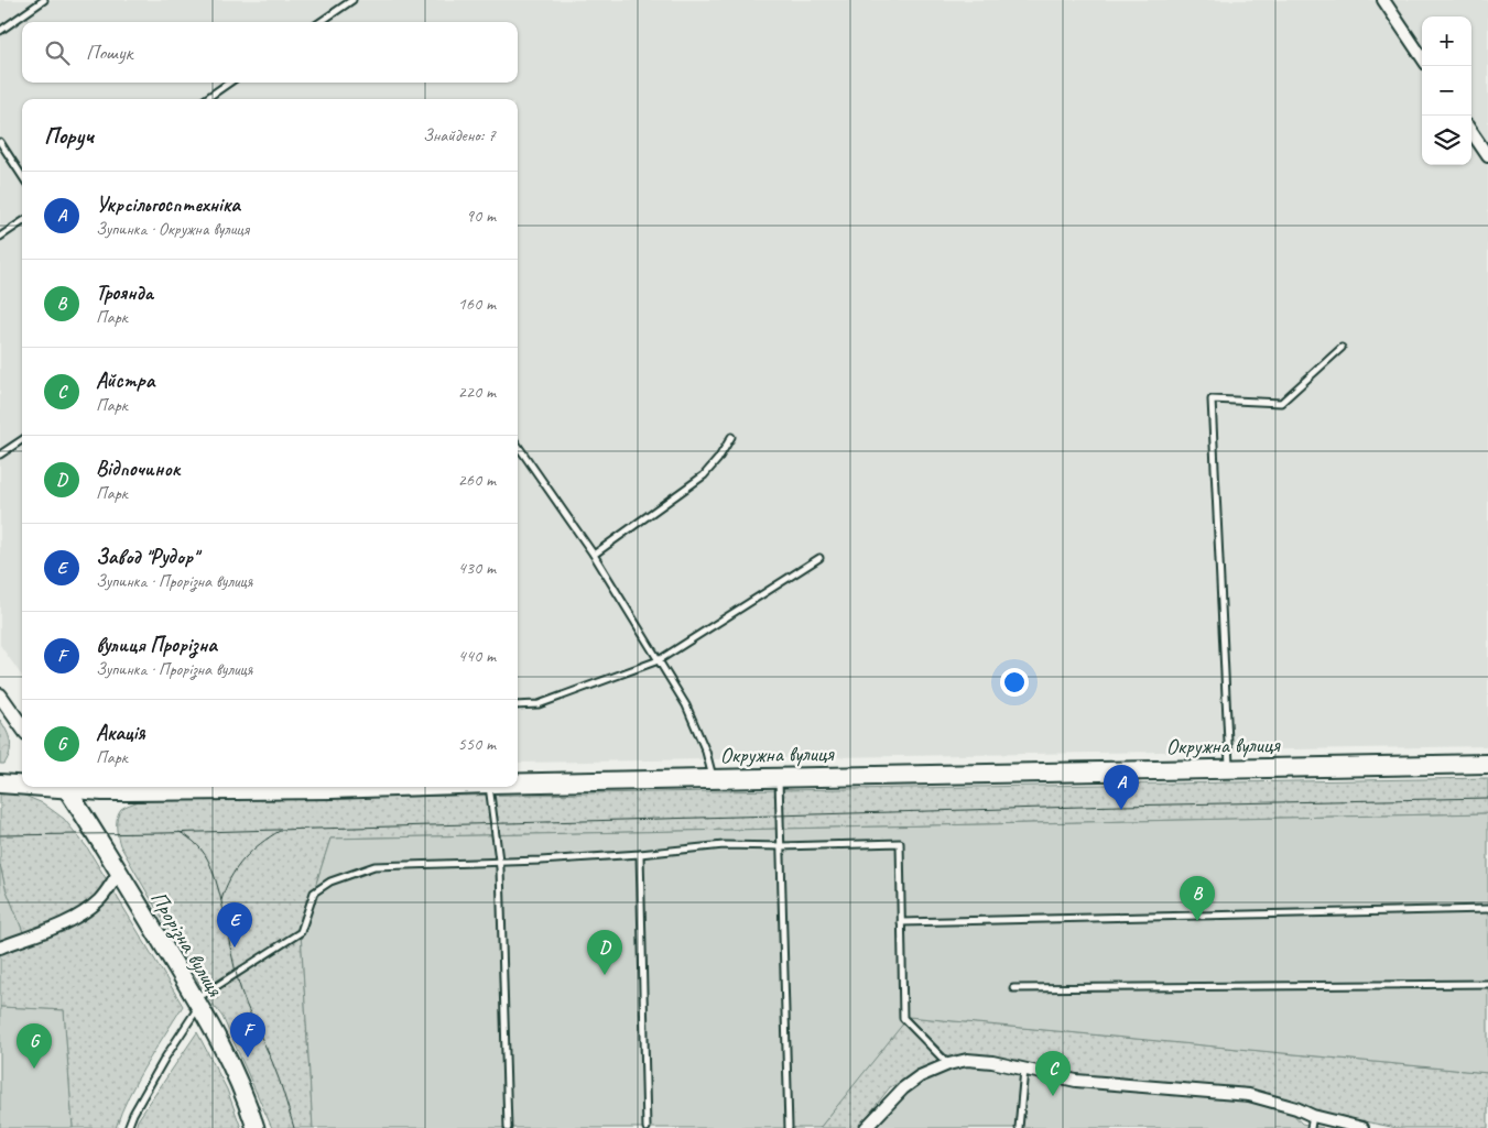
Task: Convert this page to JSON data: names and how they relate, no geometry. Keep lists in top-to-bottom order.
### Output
{
  "streets": {
    "main road": ["Окружна вулиця", "Прорізна вулиця"]
  },
  "page": {
    "map_buttons": ["+", "−"],
    "search": "Пошук",
    "heading": ["Поруч", "Знайдено: 7"],
    "list": [
      {
        "mark": "A",
        "name": "Укрсільгосптехніка",
        "note": "Зупинка · Окружна вулиця",
        "value": "90 m"
      },
      {
        "mark": "B",
        "name": "Троянда",
        "note": "Парк",
        "value": "160 m"
      },
      {
        "mark": "C",
        "name": "Айстра",
        "note": "Парк",
        "value": "220 m"
      },
      {
        "mark": "D",
        "name": "Відпочинок",
        "note": "Парк",
        "value": "260 m"
      },
      {
        "mark": "E",
        "name": "Завод \"Рудор\"",
        "note": "Зупинка · Прорізна вулиця",
        "value": "430 m"
      },
      {
        "mark": "F",
        "name": "вулиця Прорізна",
        "note": "Зупинка · Прорізна вулиця",
        "value": "440 m"
      },
      {
        "mark": "G",
        "name": "Акація",
        "note": "Парк",
        "value": "550 m"
      }
    ],
    "pins": [
      "A",
      "B",
      "E",
      "D",
      "F",
      "G",
      "C"
    ]
  }
}
